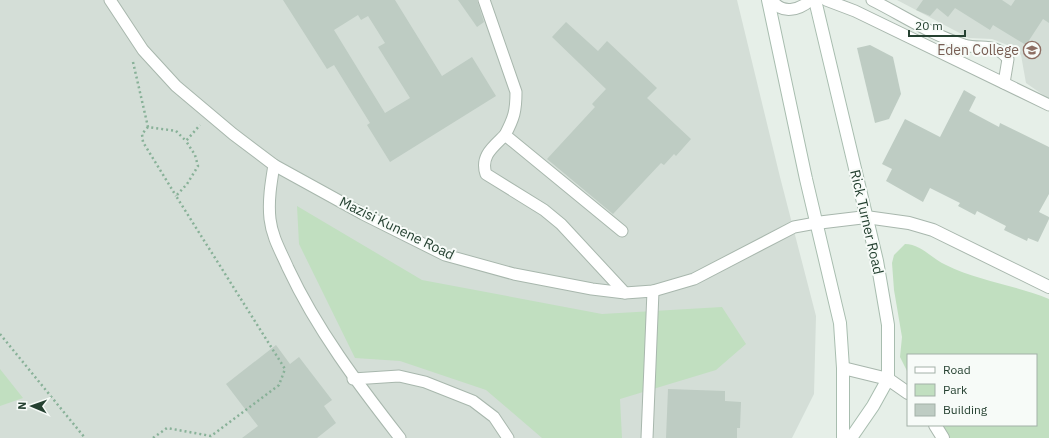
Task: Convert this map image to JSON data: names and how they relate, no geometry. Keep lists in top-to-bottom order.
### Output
{
  "streets": {
    "main road": ["Rick Turner Road"],
    "lane": ["Mazisi Kunene Road"]
  },
  "places": {
    "school or university": ["Eden College"]
  },
  "legend": ["Road", "Park", "Building"],
  "scale_bar": "20 m",
  "north": "left"
}
